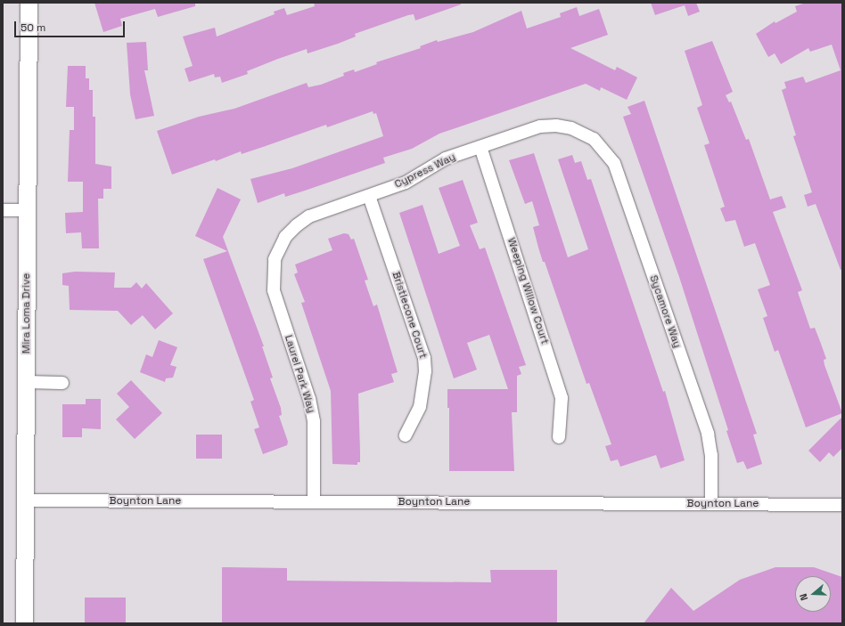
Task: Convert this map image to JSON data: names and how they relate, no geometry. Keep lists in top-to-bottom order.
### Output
{
  "streets": {
    "street": [
      "Cypress Way",
      "Weeping Willow Court",
      "Sycamore Way",
      "Mira Loma Drive",
      "Bristlecone Court",
      "Laurel Park Way",
      "Boynton Lane"
    ]
  },
  "crossings": [
    ["Cypress Way", "Weeping Willow Court"],
    ["Cypress Way", "Sycamore Way"],
    ["Cypress Way", "Bristlecone Court"],
    ["Cypress Way", "Laurel Park Way"],
    ["Sycamore Way", "Boynton Lane"],
    ["Mira Loma Drive", "Boynton Lane"],
    ["Laurel Park Way", "Boynton Lane"]
  ],
  "scale_bar": "50 m",
  "north": "left"
}
